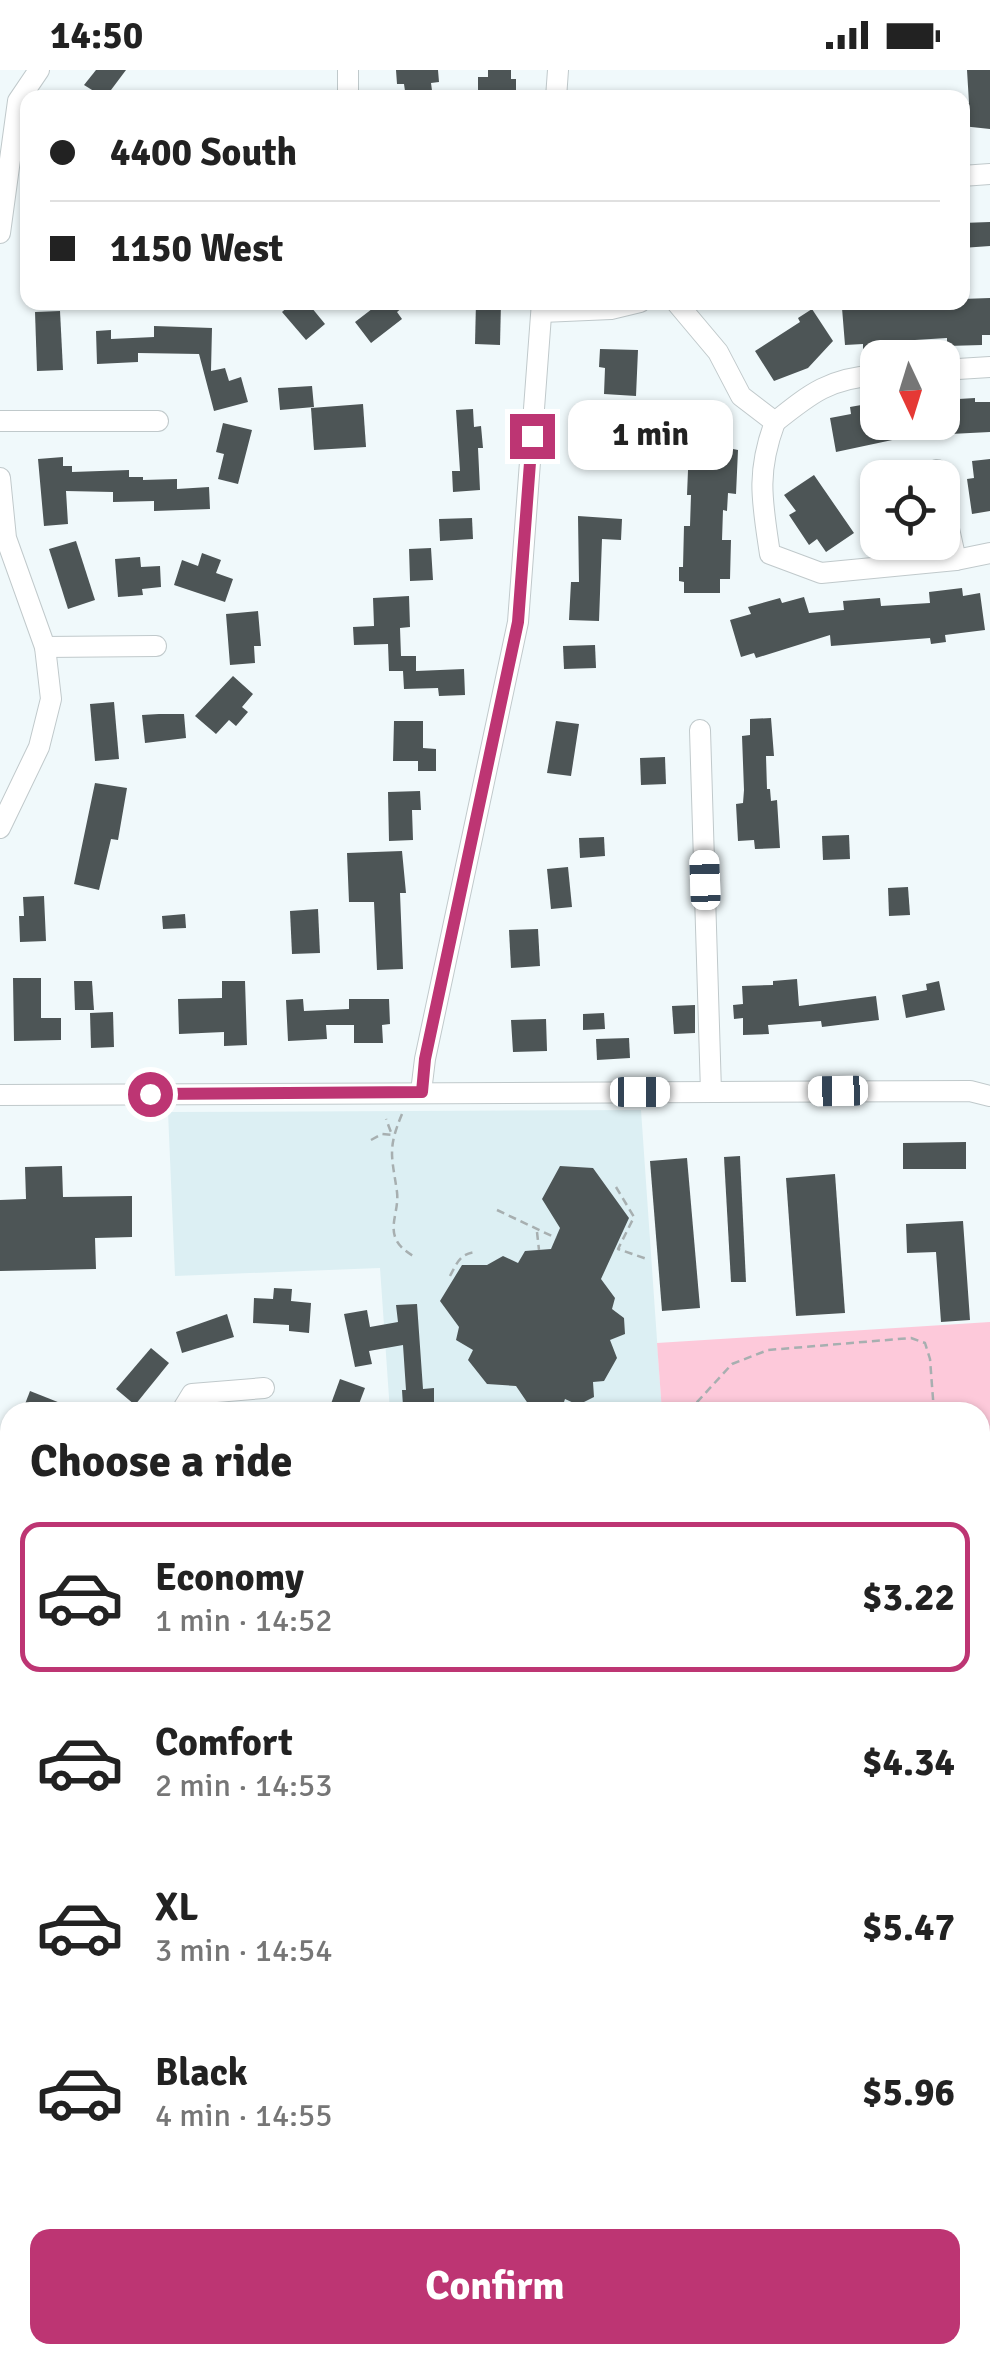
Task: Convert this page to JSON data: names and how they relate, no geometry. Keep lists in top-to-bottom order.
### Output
{
  "north": "bottom",
  "page": {
    "status": "14:50",
    "banner": ["4400 South", "1150 West"],
    "bubble": "1 min",
    "heading": "Choose a ride",
    "list": [
      {
        "name": "Economy",
        "note": "1 min · 14:52",
        "value": "$3.22"
      },
      {
        "name": "Comfort",
        "note": "2 min · 14:53",
        "value": "$4.34"
      },
      {
        "name": "XL",
        "note": "3 min · 14:54",
        "value": "$5.47"
      },
      {
        "name": "Black",
        "note": "4 min · 14:55",
        "value": "$5.96"
      }
    ],
    "buttons": "Confirm"
  }
}
